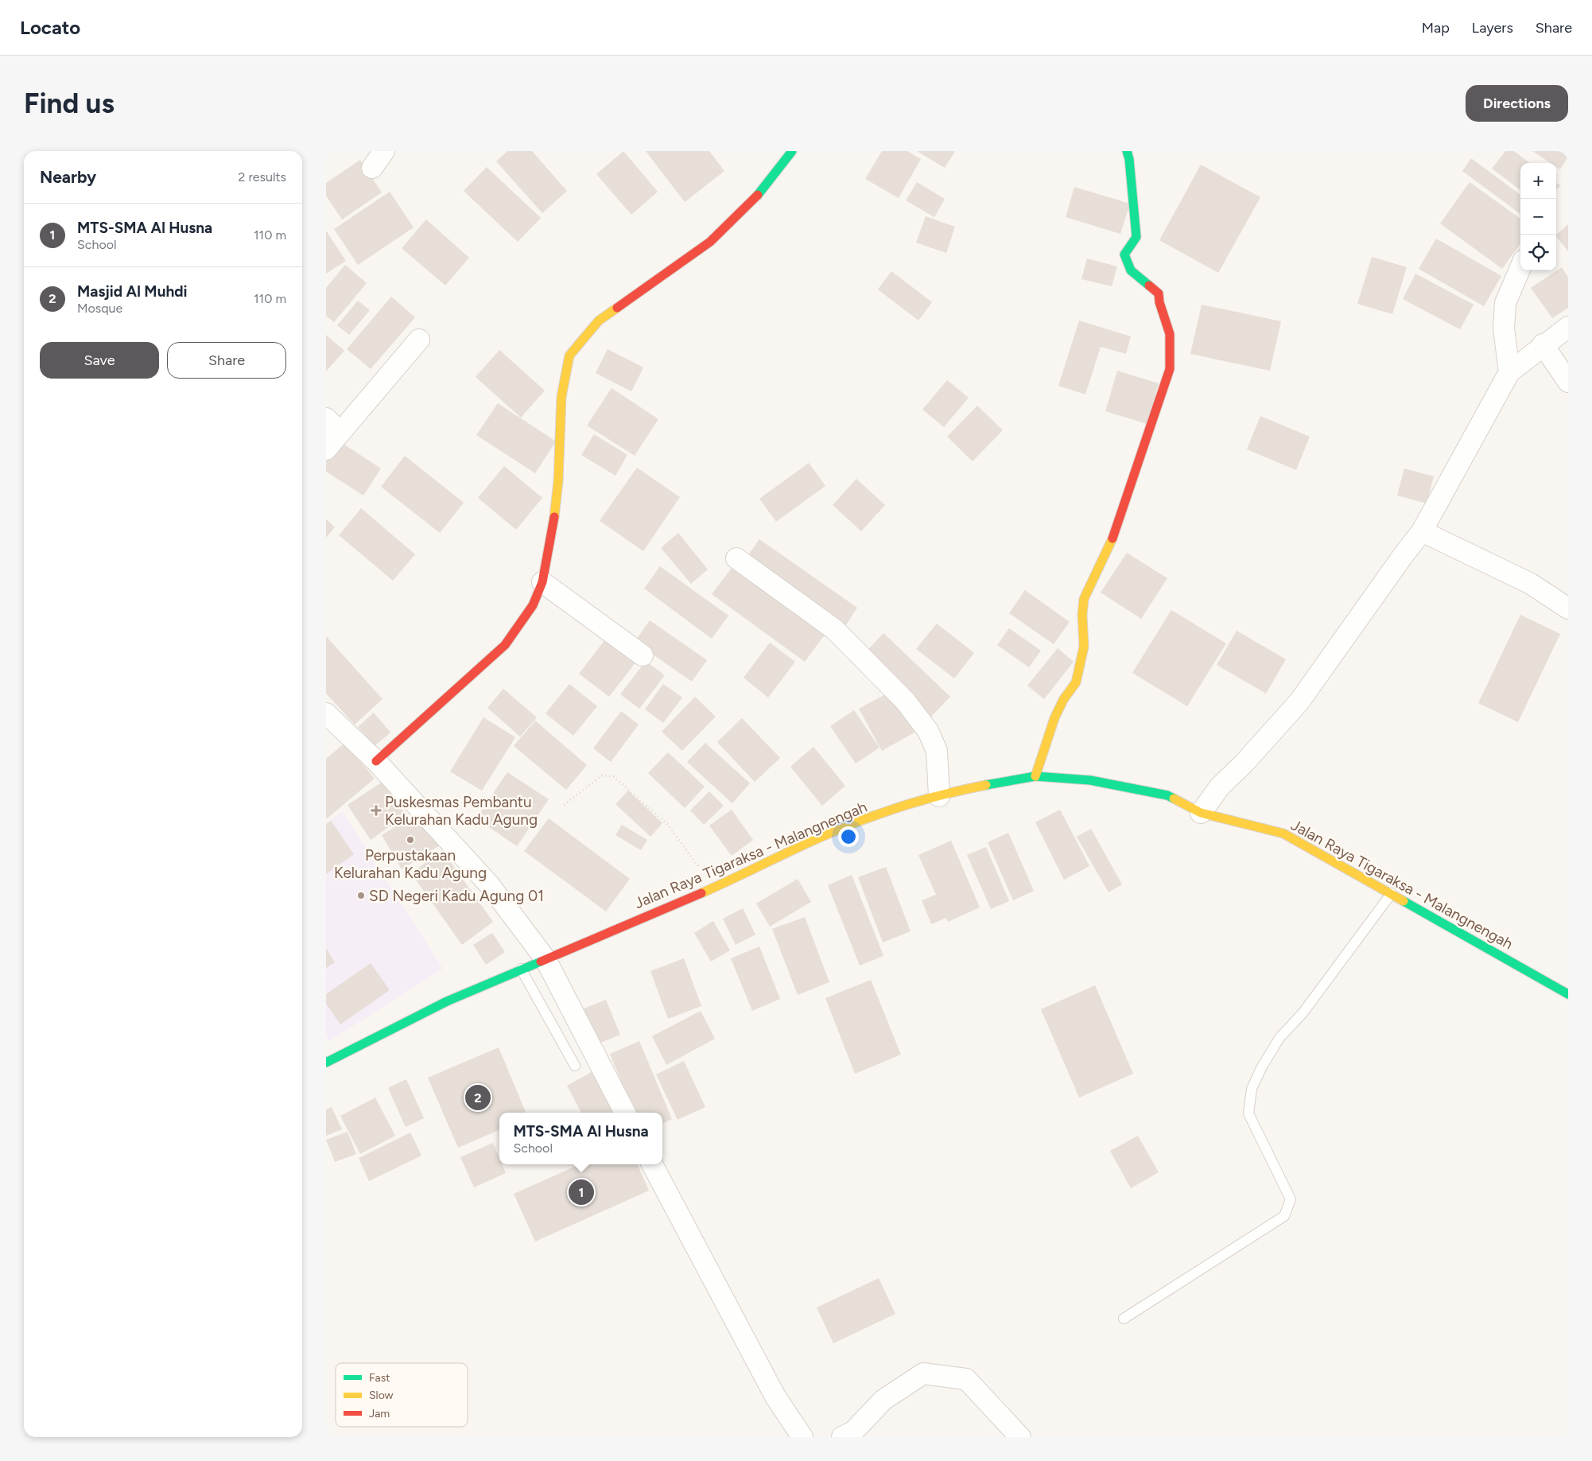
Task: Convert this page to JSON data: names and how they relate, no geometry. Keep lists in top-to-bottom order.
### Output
{
  "streets": {
    "street": ["Jalan Raya Tigaraksa - Malangnengah"]
  },
  "places": {
    "health": ["Puskesmas Pembantu Kelurahan Kadu Agung"],
    "other": ["Perpustakaan Kelurahan Kadu Agung", "SD Negeri Kadu Agung 01"]
  },
  "legend": ["Fast", "Slow", "Jam"],
  "page": {
    "header": "Locato",
    "nav": ["Map", "Layers", "Share"],
    "buttons": [
      "Directions",
      ["Save", "Share"]
    ],
    "title": "Find us",
    "heading": ["Nearby", "2 results"],
    "map_buttons": ["+", "−"],
    "list": [
      {
        "mark": "1",
        "name": "MTS-SMA Al Husna",
        "note": "School",
        "value": "110 m"
      },
      {
        "mark": "2",
        "name": "Masjid Al Muhdi",
        "note": "Mosque",
        "value": "110 m"
      }
    ],
    "pins": ["2", "1"],
    "popup": ["MTS-SMA Al Husna", "School"]
  }
}
